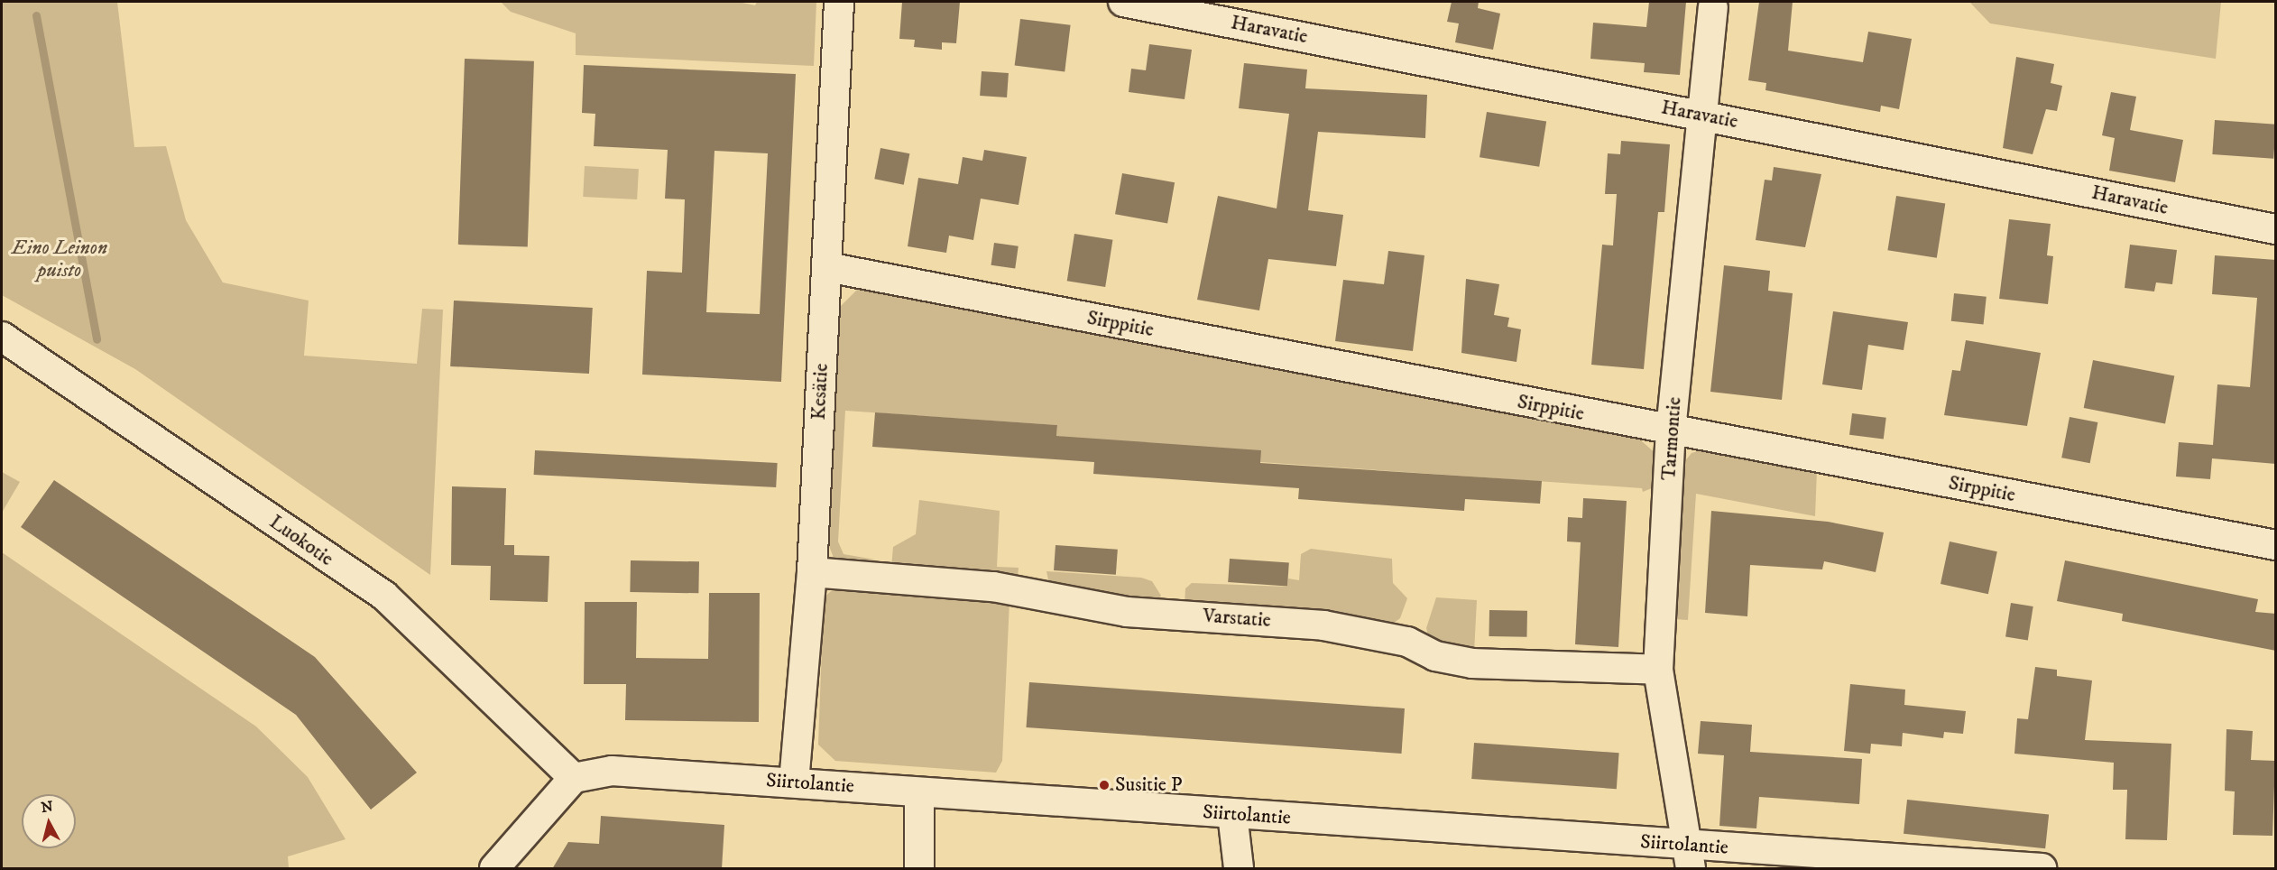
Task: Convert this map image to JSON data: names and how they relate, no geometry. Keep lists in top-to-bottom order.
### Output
{
  "streets": {
    "street": [
      "Haravatie",
      "Sirppitie",
      "Kesätie",
      "Tarmontie",
      "Luokotie",
      "Varstatie",
      "Siirtolantie"
    ]
  },
  "crossings": [
    ["Haravatie", "Tarmontie"],
    ["Sirppitie", "Kesätie"],
    ["Sirppitie", "Tarmontie"],
    ["Kesätie", "Varstatie"],
    ["Kesätie", "Siirtolantie"],
    ["Tarmontie", "Varstatie"],
    ["Tarmontie", "Siirtolantie"],
    ["Luokotie", "Siirtolantie"]
  ],
  "parks": ["Eino Leinon puisto"],
  "places": ["Susitie P"],
  "north": "top"
}
